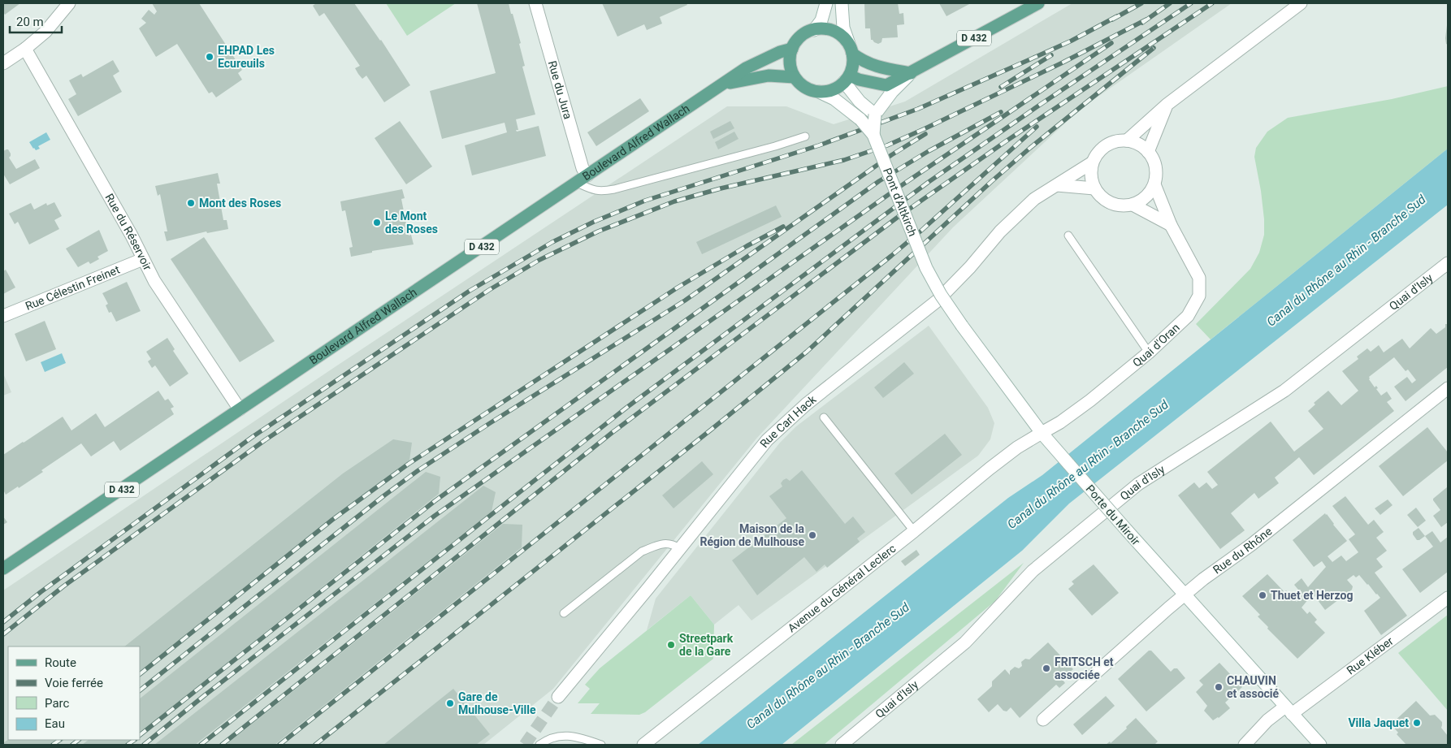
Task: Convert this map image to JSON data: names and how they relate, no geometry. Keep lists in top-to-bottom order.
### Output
{
  "streets": {
    "main road": ["D 432", "Boulevard Alfred Wallach"],
    "street": [
      "Rue du Jura",
      "Pont d'Altkirch",
      "Rue du Réservoir",
      "Rue Célestin Freinet",
      "Quai d'Isly",
      "Quai d'Oran",
      "Rue Carl Hack",
      "Porte du Miroir",
      "Rue du Rhône",
      "Avenue du Général Leclerc",
      "Rue Kléber"
    ]
  },
  "crossings": [
    ["D 432", "Boulevard Alfred Wallach"],
    ["Rue du Jura", "Boulevard Alfred Wallach"],
    ["Boulevard Alfred Wallach", "Rue du Réservoir"],
    ["Pont d'Altkirch", "Porte du Miroir"],
    ["Rue du Réservoir", "Rue Célestin Freinet"],
    ["Quai d'Oran", "Rue Carl Hack"],
    ["Quai d'Oran", "Porte du Miroir"],
    ["Quai d'Oran", "Avenue du Général Leclerc"],
    ["Porte du Miroir", "Rue du Rhône"],
    ["Porte du Miroir", "Avenue du Général Leclerc"],
    ["Porte du Miroir", "Rue Kléber"]
  ],
  "water": ["Canal du Rhône au Rhin - Branche Sud"],
  "places": [
    "EHPAD Les Ecureuils",
    "Mont des Roses",
    "Le Mont des Roses",
    "Maison de la Région de Mulhouse",
    "Thuet et Herzog",
    "Streetpark de la Gare",
    "FRITSCH et associée",
    "CHAUVIN et associé",
    "Gare de Mulhouse-Ville",
    "Villa Jaquet"
  ],
  "legend": [
    "Route",
    "Voie ferrée",
    "Parc",
    "Eau"
  ],
  "scale_bar": "20 m"
}
